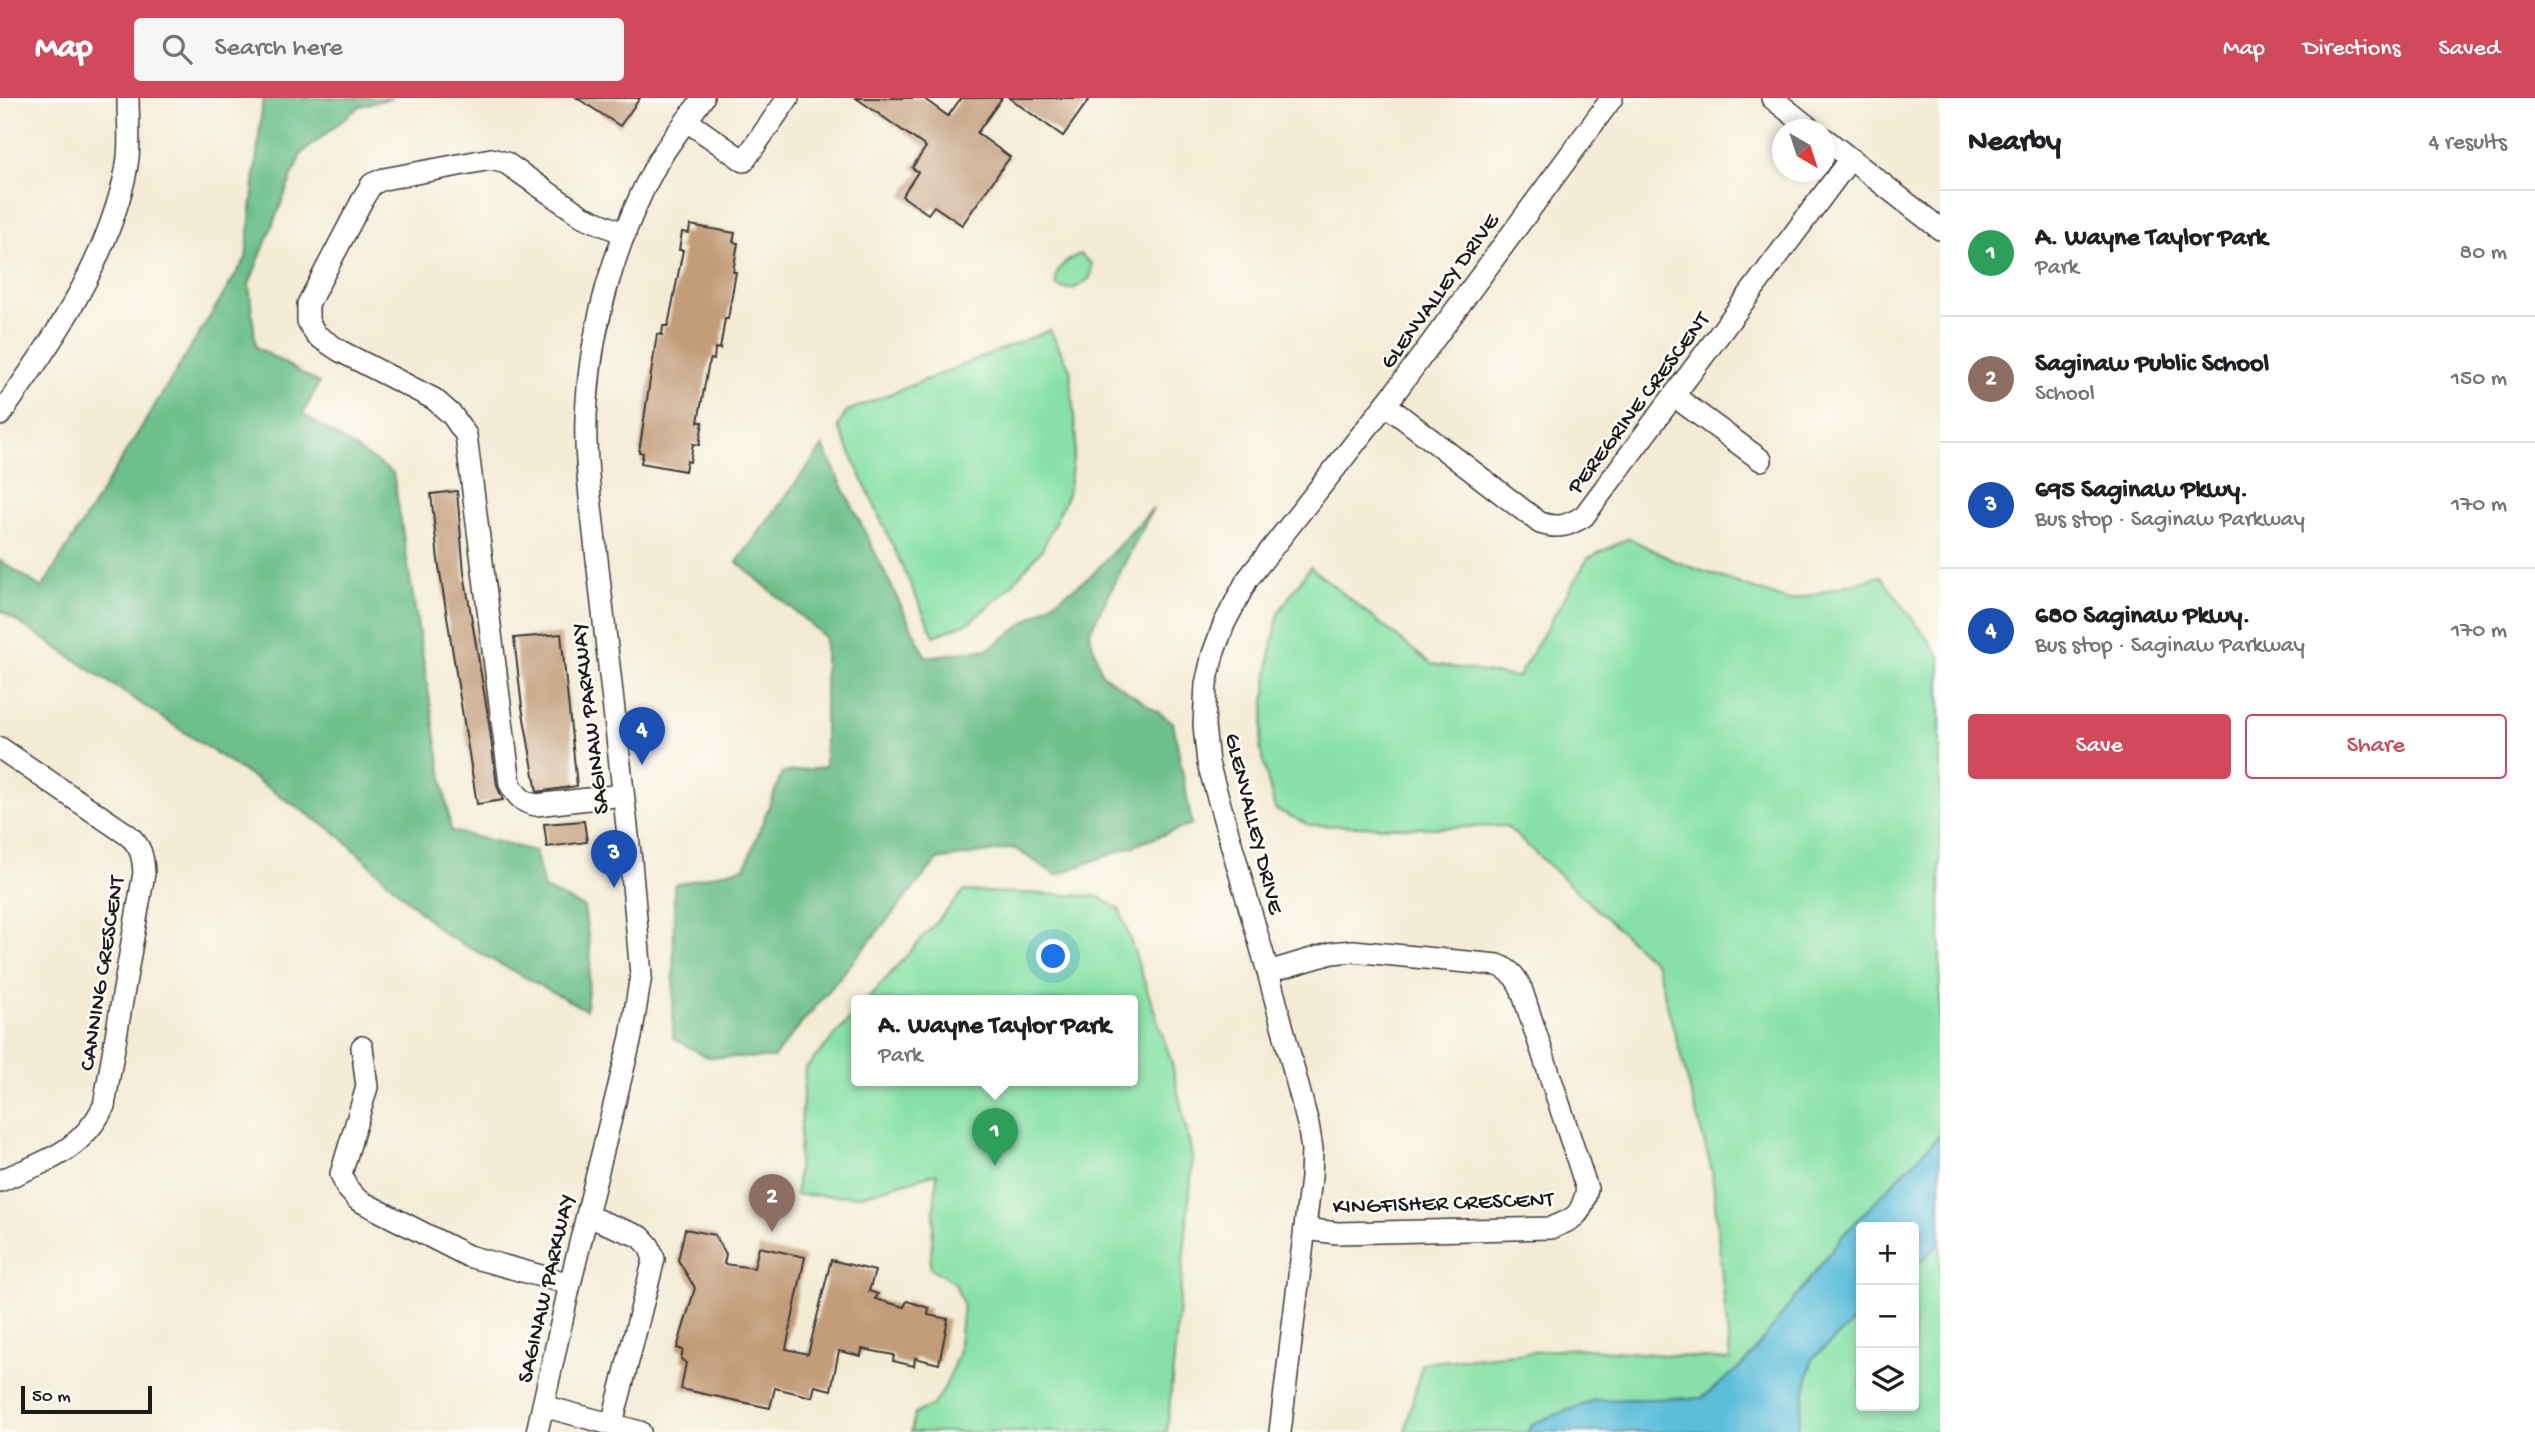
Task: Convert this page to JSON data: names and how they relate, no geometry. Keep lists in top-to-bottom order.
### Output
{
  "streets": {
    "street": [
      "GLENVALLEY DRIVE",
      "PEREGRINE CRESCENT",
      "SAGINAW PARKWAY",
      "CANNING CRESCENT",
      "KINGFISHER CRESCENT"
    ]
  },
  "crossings": [
    ["GLENVALLEY DRIVE", "PEREGRINE CRESCENT"],
    ["GLENVALLEY DRIVE", "KINGFISHER CRESCENT"]
  ],
  "scale_bar": "50 m",
  "north": "bottom right",
  "page": {
    "header": "Map",
    "search": "Search here",
    "nav": ["Map", "Directions", "Saved"],
    "heading": ["Nearby", "4 results"],
    "list": [
      {
        "mark": "1",
        "name": "A. Wayne Taylor Park",
        "note": "Park",
        "value": "80 m"
      },
      {
        "mark": "2",
        "name": "Saginaw Public School",
        "note": "School",
        "value": "150 m"
      },
      {
        "mark": "3",
        "name": "695 Saginaw Pkwy.",
        "note": "Bus stop · Saginaw Parkway",
        "value": "170 m"
      },
      {
        "mark": "4",
        "name": "680 Saginaw Pkwy.",
        "note": "Bus stop · Saginaw Parkway",
        "value": "170 m"
      }
    ],
    "buttons": ["Save", "Share"],
    "pins": [
      "4",
      "3",
      "1",
      "2"
    ],
    "popup": ["A. Wayne Taylor Park", "Park"],
    "map_buttons": ["+", "−"],
    "scale": "50 m"
  }
}
